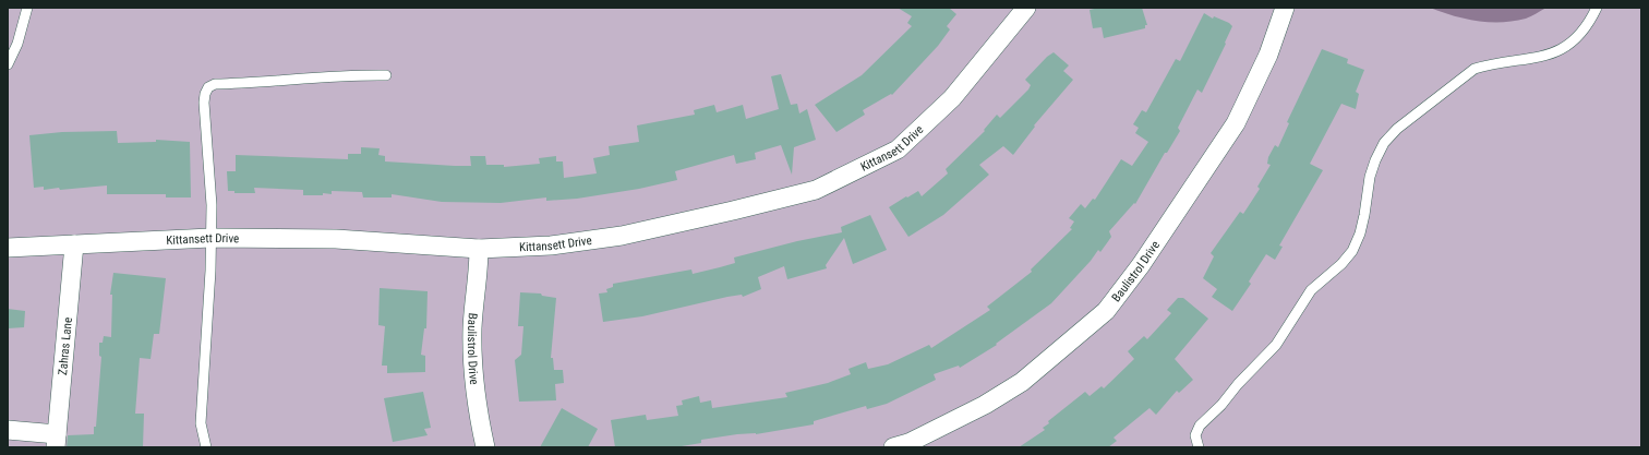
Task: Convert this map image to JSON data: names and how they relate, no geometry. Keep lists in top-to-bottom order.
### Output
{
  "streets": {
    "street": ["Kittansett Drive", "Baulistrol Drive", "Zahras Lane"]
  },
  "crossings": [
    ["Kittansett Drive", "Baulistrol Drive"],
    ["Kittansett Drive", "Zahras Lane"]
  ]
}
